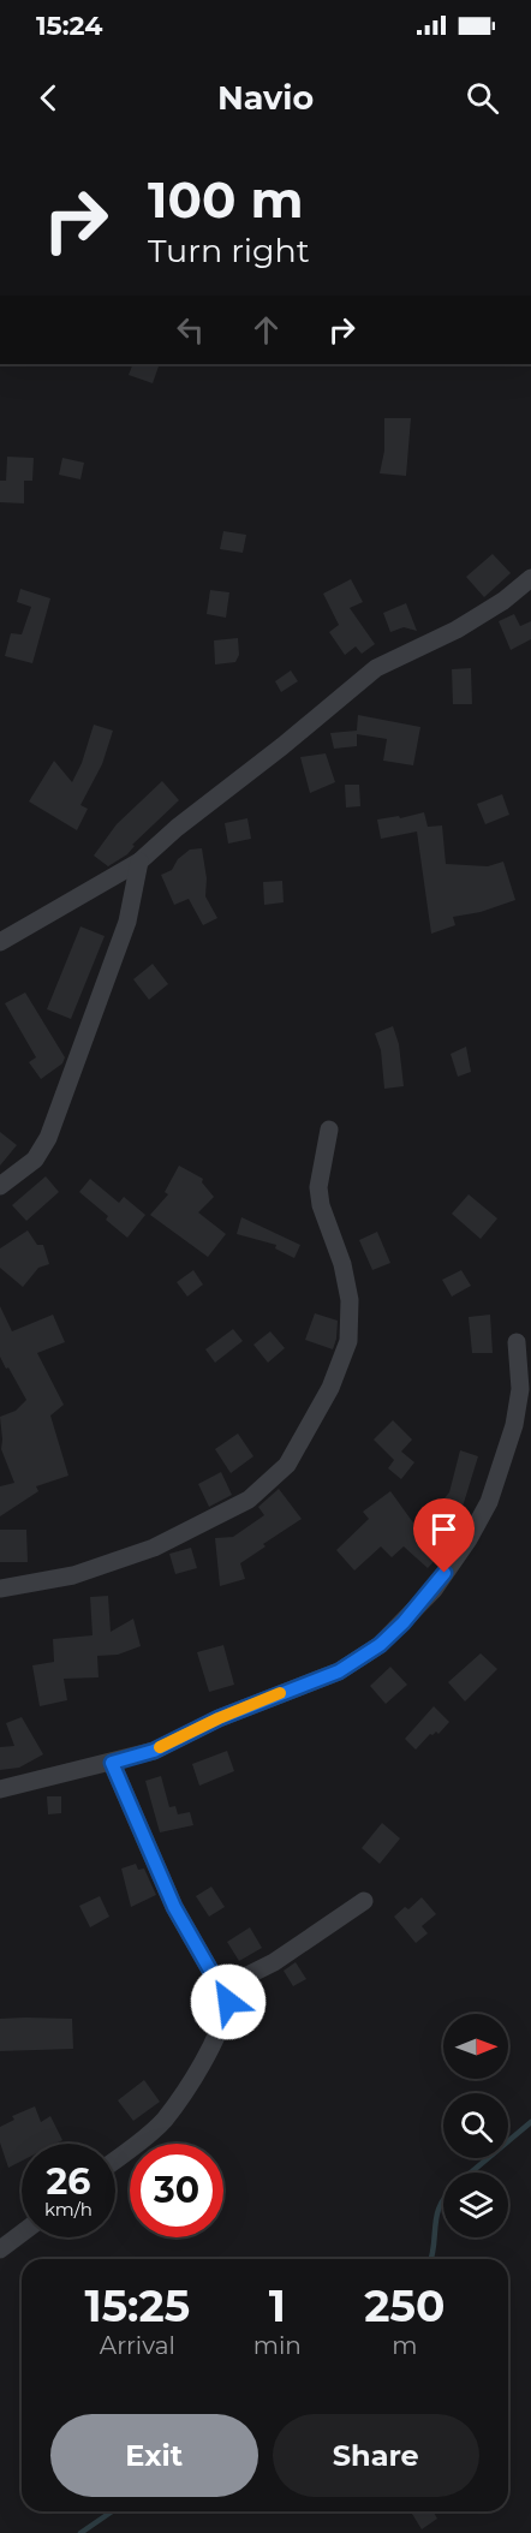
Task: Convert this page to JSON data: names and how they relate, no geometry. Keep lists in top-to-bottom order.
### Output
{
  "north": "right",
  "page": {
    "status": "15:24",
    "header": "Navio",
    "turn": ["100 m", "Turn right"],
    "speed": "26 km/h",
    "limit": "30",
    "eta": [
      "15:25",
      "Arrival",
      "1",
      "min",
      "250",
      "m"
    ],
    "buttons": ["Exit", "Share"]
  }
}
